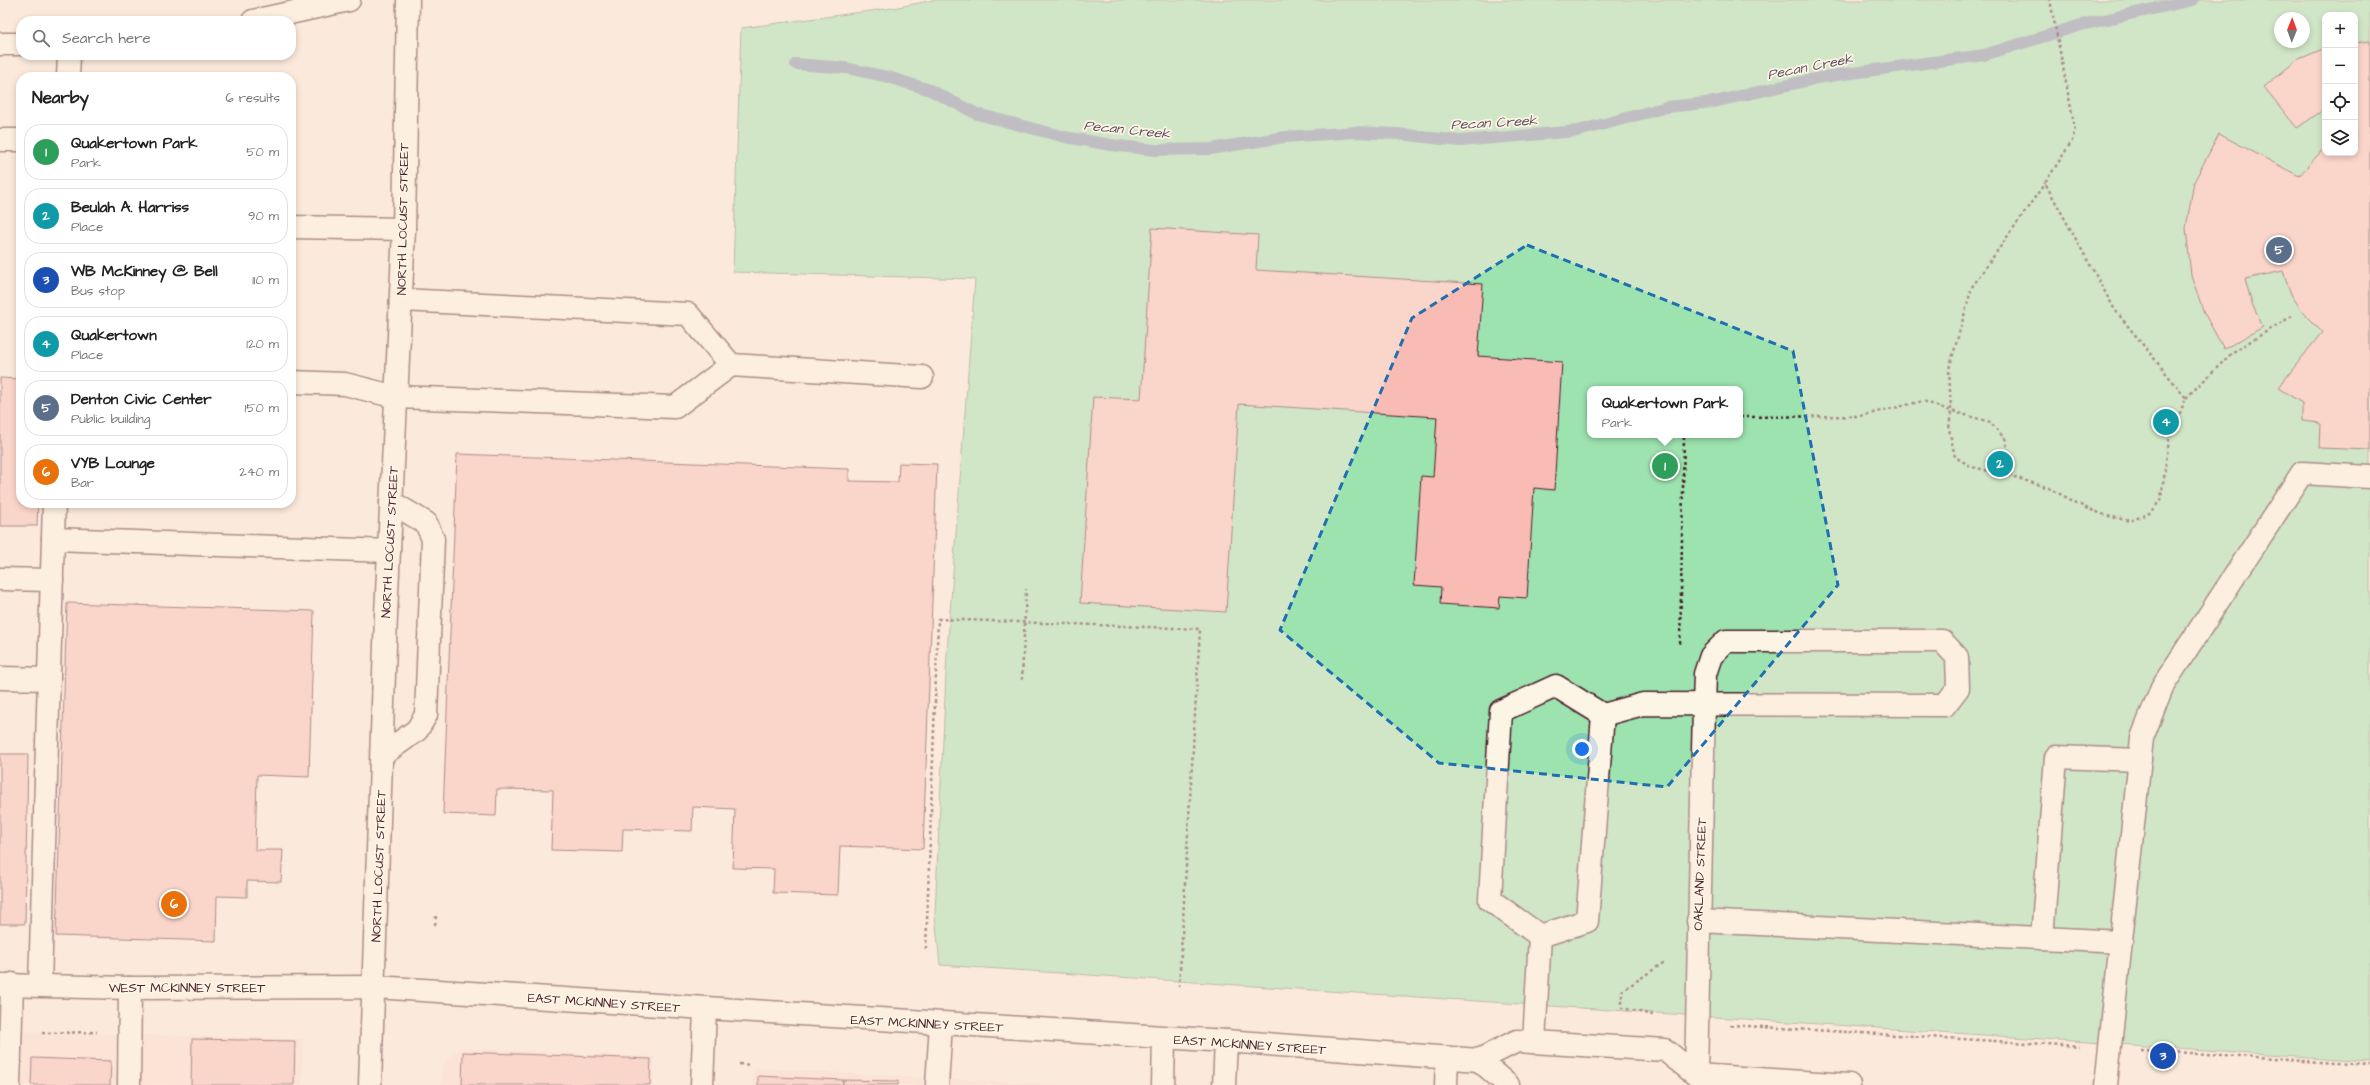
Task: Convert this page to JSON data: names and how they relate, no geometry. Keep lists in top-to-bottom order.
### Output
{
  "streets": {
    "main road": [
      "NORTH LOCUST STREET",
      "OAKLAND STREET",
      "WEST MCKINNEY STREET",
      "EAST MCKINNEY STREET"
    ]
  },
  "crossings": [
    ["NORTH LOCUST STREET", "WEST MCKINNEY STREET"],
    ["NORTH LOCUST STREET", "EAST MCKINNEY STREET"],
    ["WEST MCKINNEY STREET", "EAST MCKINNEY STREET"]
  ],
  "water": ["Pecan Creek"],
  "north": "top",
  "page": {
    "map_buttons": ["+", "−"],
    "search": "Search here",
    "heading": ["Nearby", "6 results"],
    "list": [
      {
        "mark": "1",
        "name": "Quakertown Park",
        "note": "Park",
        "value": "50 m"
      },
      {
        "mark": "2",
        "name": "Beulah A. Harriss",
        "note": "Place",
        "value": "90 m"
      },
      {
        "mark": "3",
        "name": "WB McKinney @ Bell",
        "note": "Bus stop",
        "value": "110 m"
      },
      {
        "mark": "4",
        "name": "Quakertown",
        "note": "Place",
        "value": "120 m"
      },
      {
        "mark": "5",
        "name": "Denton Civic Center",
        "note": "Public building",
        "value": "150 m"
      },
      {
        "mark": "6",
        "name": "VYB Lounge",
        "note": "Bar",
        "value": "240 m"
      }
    ],
    "pins": [
      "5",
      "4",
      "2",
      "1",
      "6",
      "3"
    ],
    "popup": ["Quakertown Park", "Park"]
  }
}
